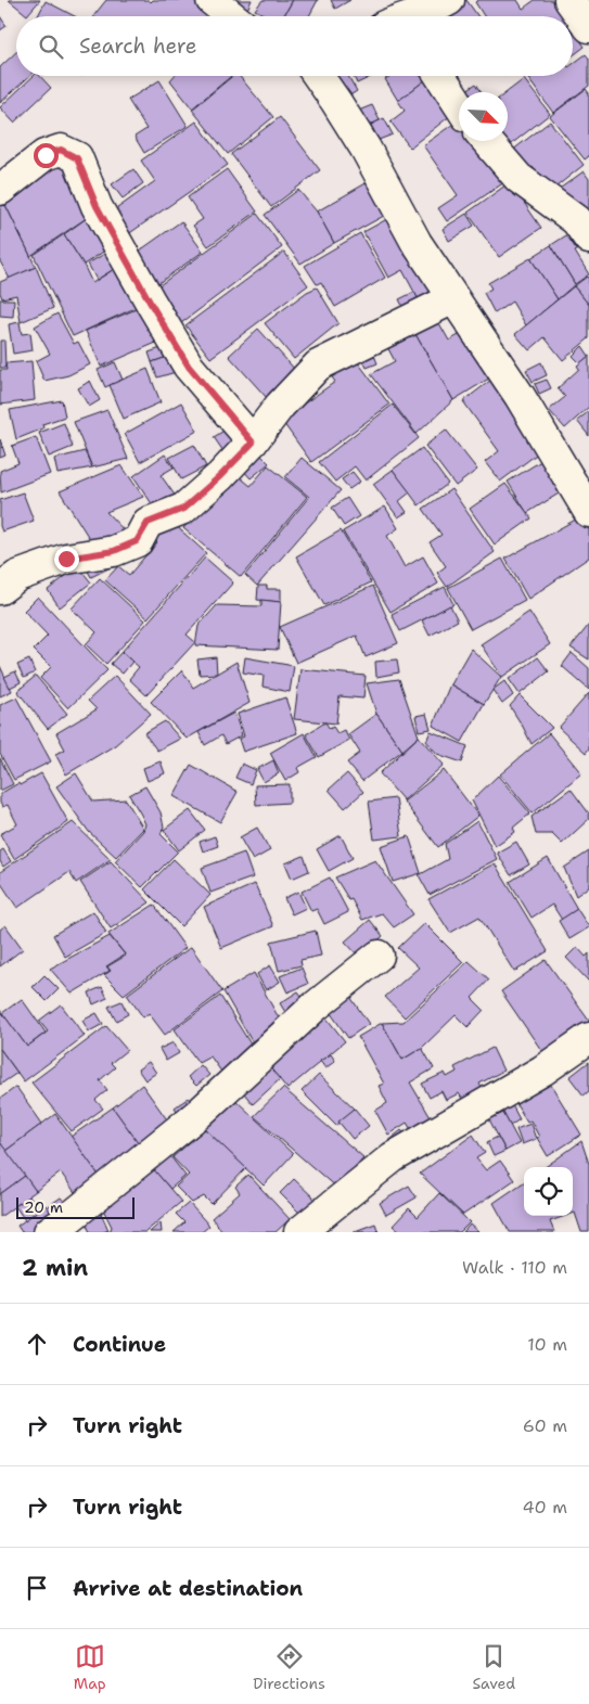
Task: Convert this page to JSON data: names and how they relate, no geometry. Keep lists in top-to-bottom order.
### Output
{
  "scale_bar": "20 m",
  "north": "bottom right",
  "page": {
    "search": "Search here",
    "scale": "20 m",
    "heading": ["2 min", "Walk · 110 m"],
    "list": [
      ["Continue", "10 m"],
      ["Turn right", "60 m"],
      ["Turn right", "40 m"],
      "Arrive at destination"
    ],
    "nav": ["Map", "Directions", "Saved"]
  }
}
